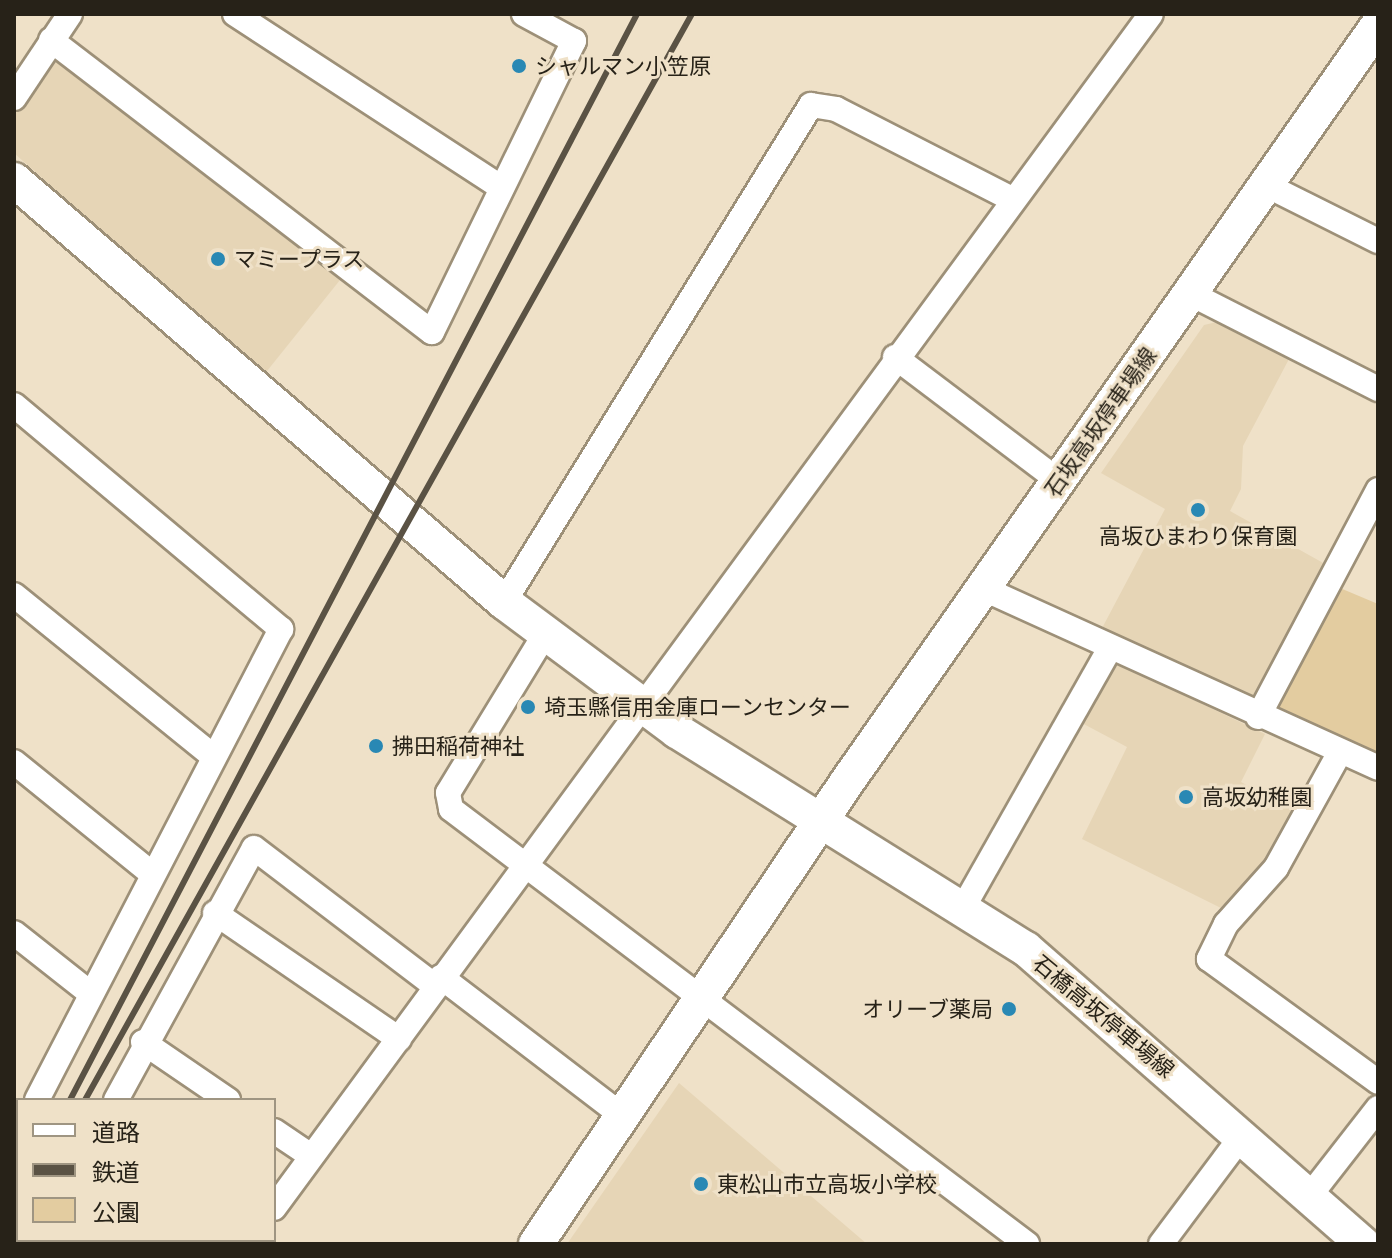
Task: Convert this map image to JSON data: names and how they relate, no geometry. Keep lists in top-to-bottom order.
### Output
{
  "streets": {
    "main road": ["石坂高坂停車場線", "石橋高坂停車場線"]
  },
  "crossings": [
    ["石坂高坂停車場線", "石橋高坂停車場線"]
  ],
  "places": [
    "シャルマン小笠原",
    "マミープラス",
    "高坂ひまわり保育園",
    "埼玉縣信用金庫ローンセンター",
    "拂田稲荷神社",
    "高坂幼稚園",
    "オリーブ薬局",
    "東松山市立高坂小学校"
  ],
  "legend": ["道路", "鉄道", "公園"]
}
